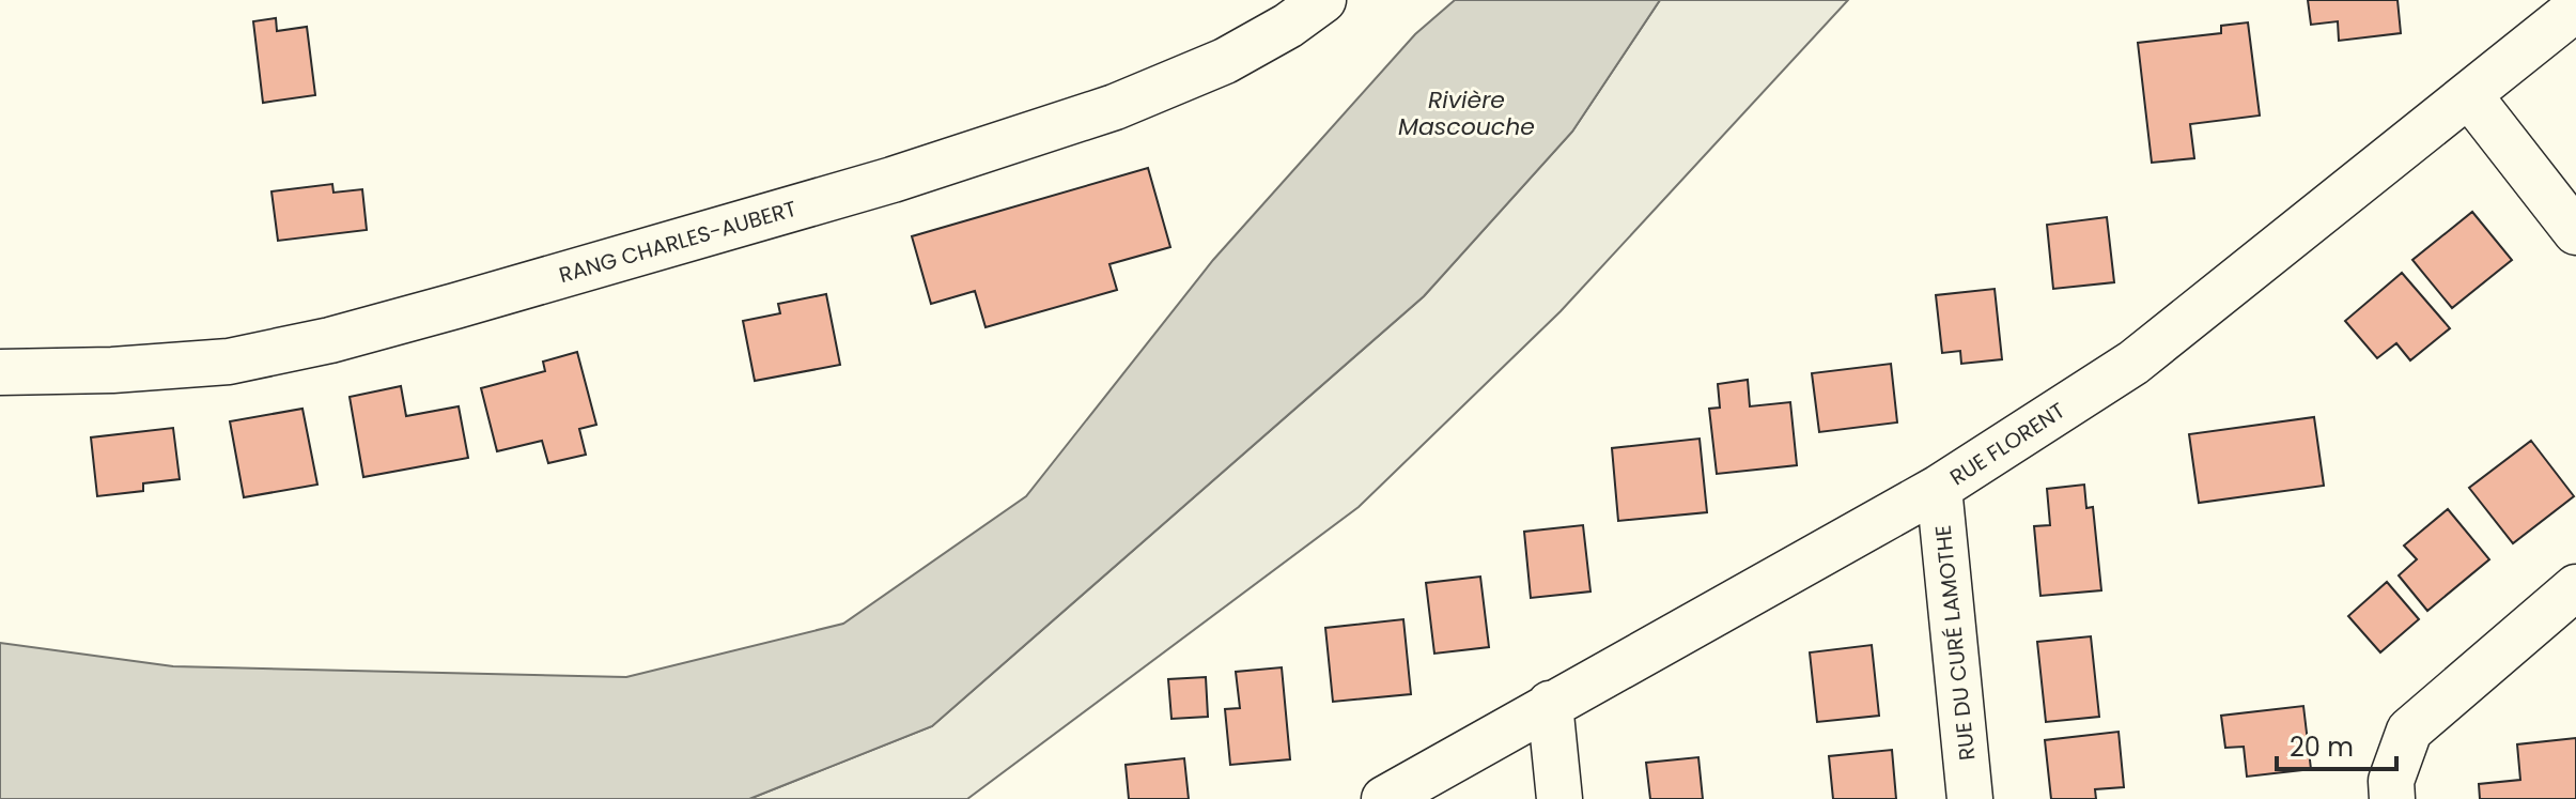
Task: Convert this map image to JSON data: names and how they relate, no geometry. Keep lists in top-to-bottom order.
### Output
{
  "streets": {
    "street": ["RANG CHARLES-AUBERT", "RUE FLORENT", "RUE DU CURÉ LAMOTHE"]
  },
  "crossings": [
    ["RUE FLORENT", "RUE DU CURÉ LAMOTHE"]
  ],
  "water": ["Rivière Mascouche"],
  "scale_bar": "20 m"
}
